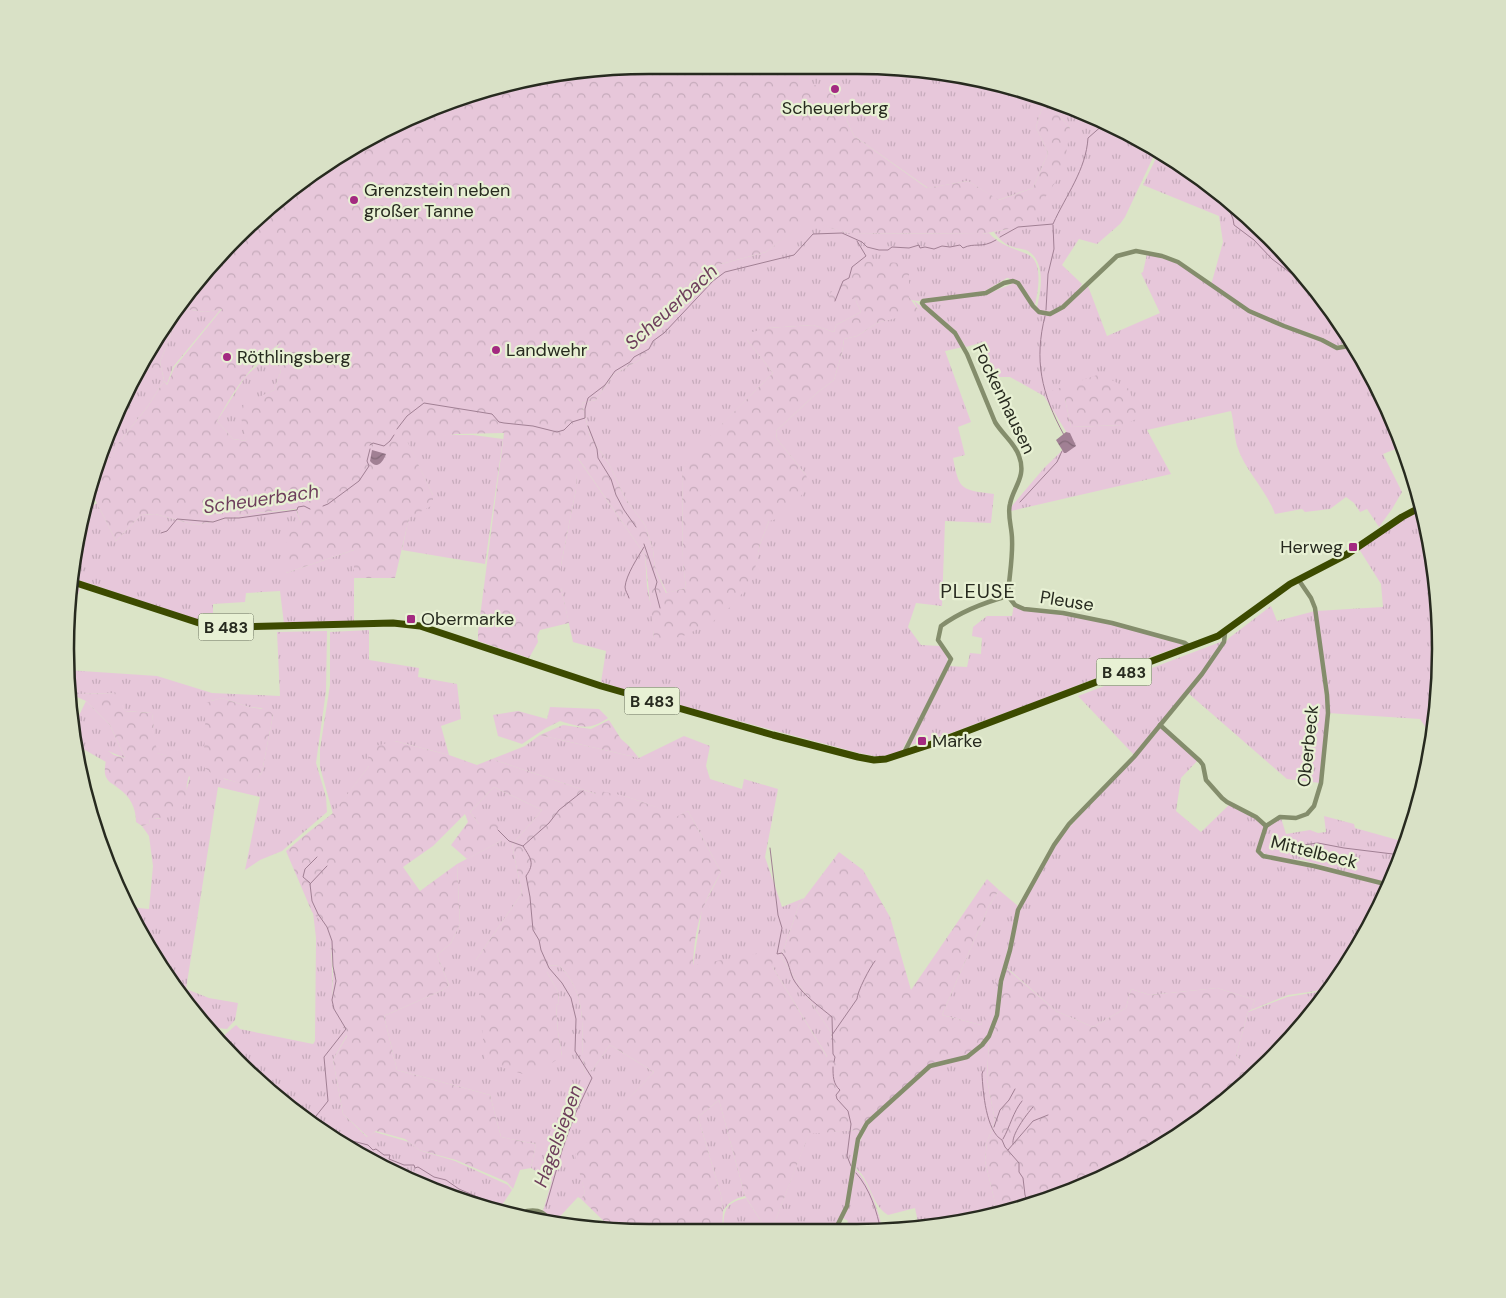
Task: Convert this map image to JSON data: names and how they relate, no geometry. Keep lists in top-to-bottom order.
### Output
{
  "streets": {
    "main road": ["B 483"],
    "street": [
      "Fockenhausen",
      "Pleuse",
      "Oberbeck",
      "Mittelbeck"
    ]
  },
  "crossings": [
    ["Fockenhausen", "Pleuse"],
    ["Pleuse", "B 483"],
    ["B 483", "Oberbeck"],
    ["Oberbeck", "Mittelbeck"]
  ],
  "districts": ["PLEUSE"],
  "water": ["Scheuerbach", "Hagelsiepen"],
  "places": {
    "other": [
      "Scheuerberg",
      "Grenzstein neben großer Tanne",
      "Landwehr",
      "Röthlingsberg"
    ],
    "transit": ["Herweg", "Obermarke", "Marke"]
  }
}
